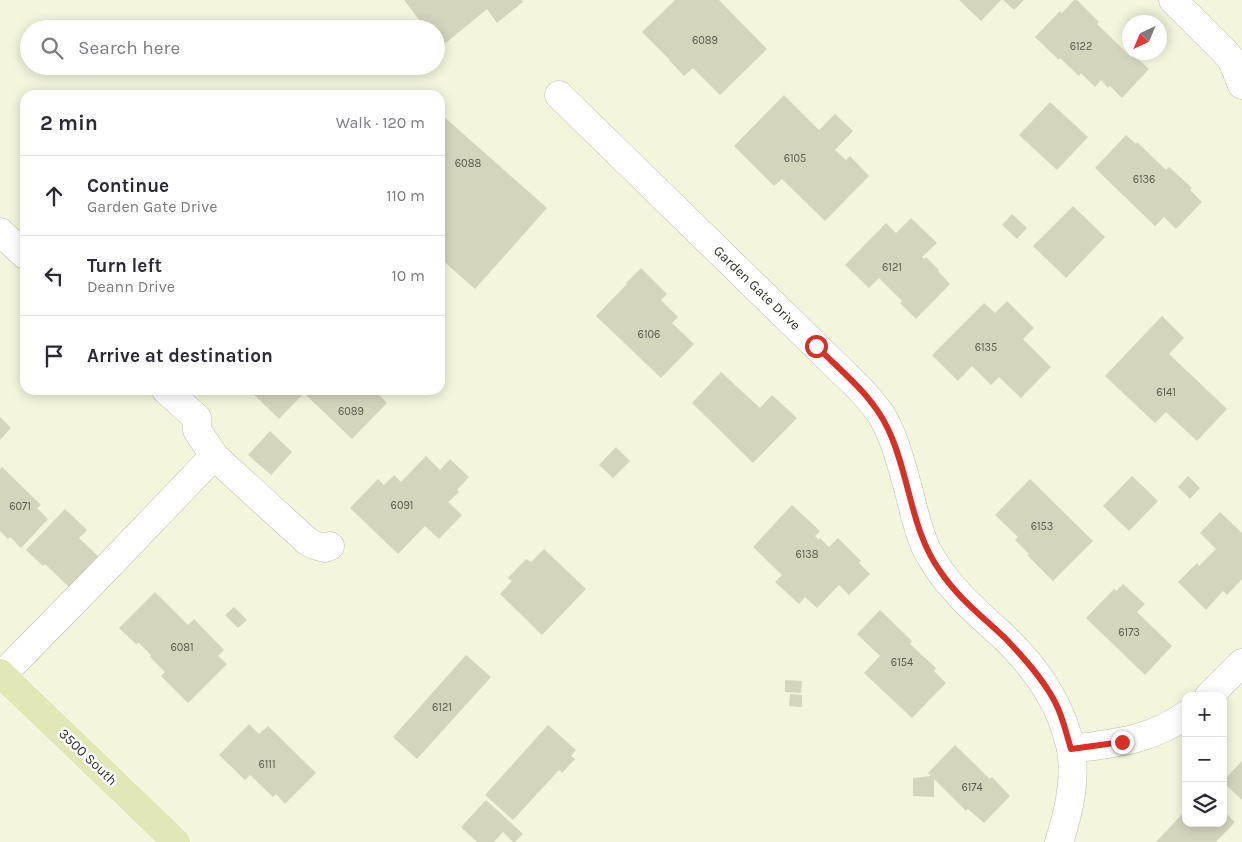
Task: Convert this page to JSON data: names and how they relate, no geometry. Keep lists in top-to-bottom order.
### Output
{
  "streets": {
    "main road": ["3500 South"],
    "street": ["Garden Gate Drive"]
  },
  "house_numbers": [
    "6089",
    "6122",
    "6105",
    "6088",
    "6136",
    "6121",
    "6106",
    "6135",
    "6141",
    "6089",
    "6091",
    "6071",
    "6153",
    "6138",
    "6173",
    "6081",
    "6154",
    "6121",
    "6111",
    "6174"
  ],
  "north": "bottom left",
  "page": {
    "search": "Search here",
    "heading": ["2 min", "Walk · 120 m"],
    "list": [
      ["Continue", "Garden Gate Drive", "110 m"],
      ["Turn left", "Deann Drive", "10 m"],
      "Arrive at destination"
    ],
    "map_buttons": ["+", "−"]
  }
}
